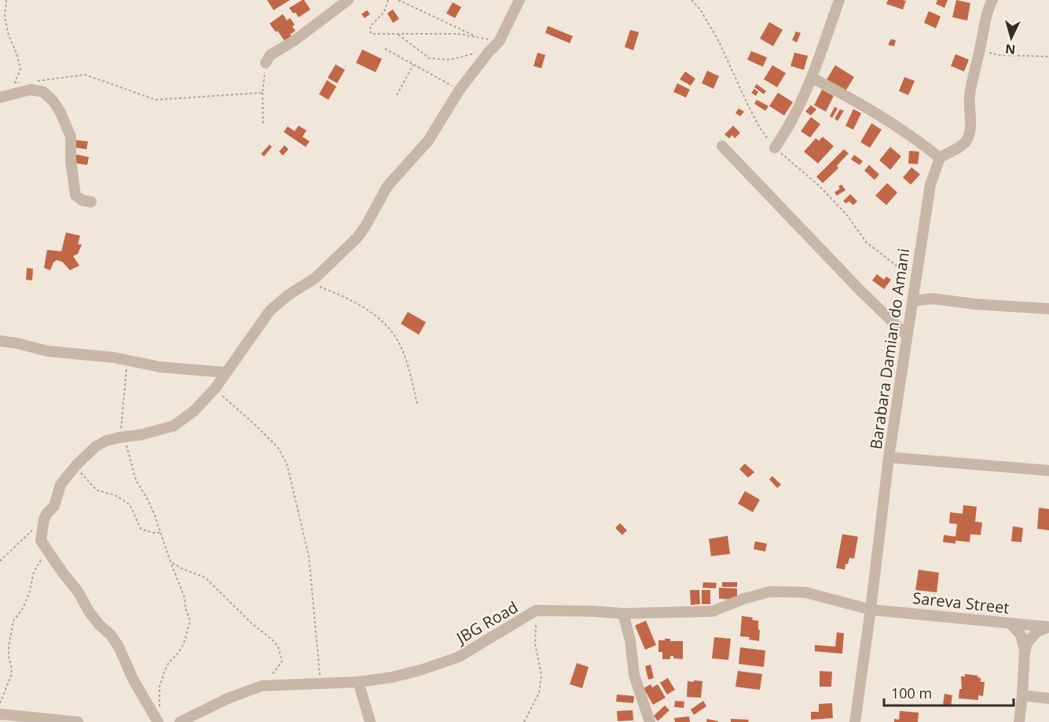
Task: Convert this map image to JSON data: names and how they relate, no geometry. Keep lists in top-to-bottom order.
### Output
{
  "streets": {
    "street": ["Barabara Damian do Amani", "Sareva Street", "JBG Road"]
  },
  "crossings": [
    ["Barabara Damian do Amani", "Sareva Street"],
    ["Barabara Damian do Amani", "JBG Road"],
    ["Sareva Street", "JBG Road"]
  ],
  "scale_bar": "100 m",
  "north": "bottom"
}
